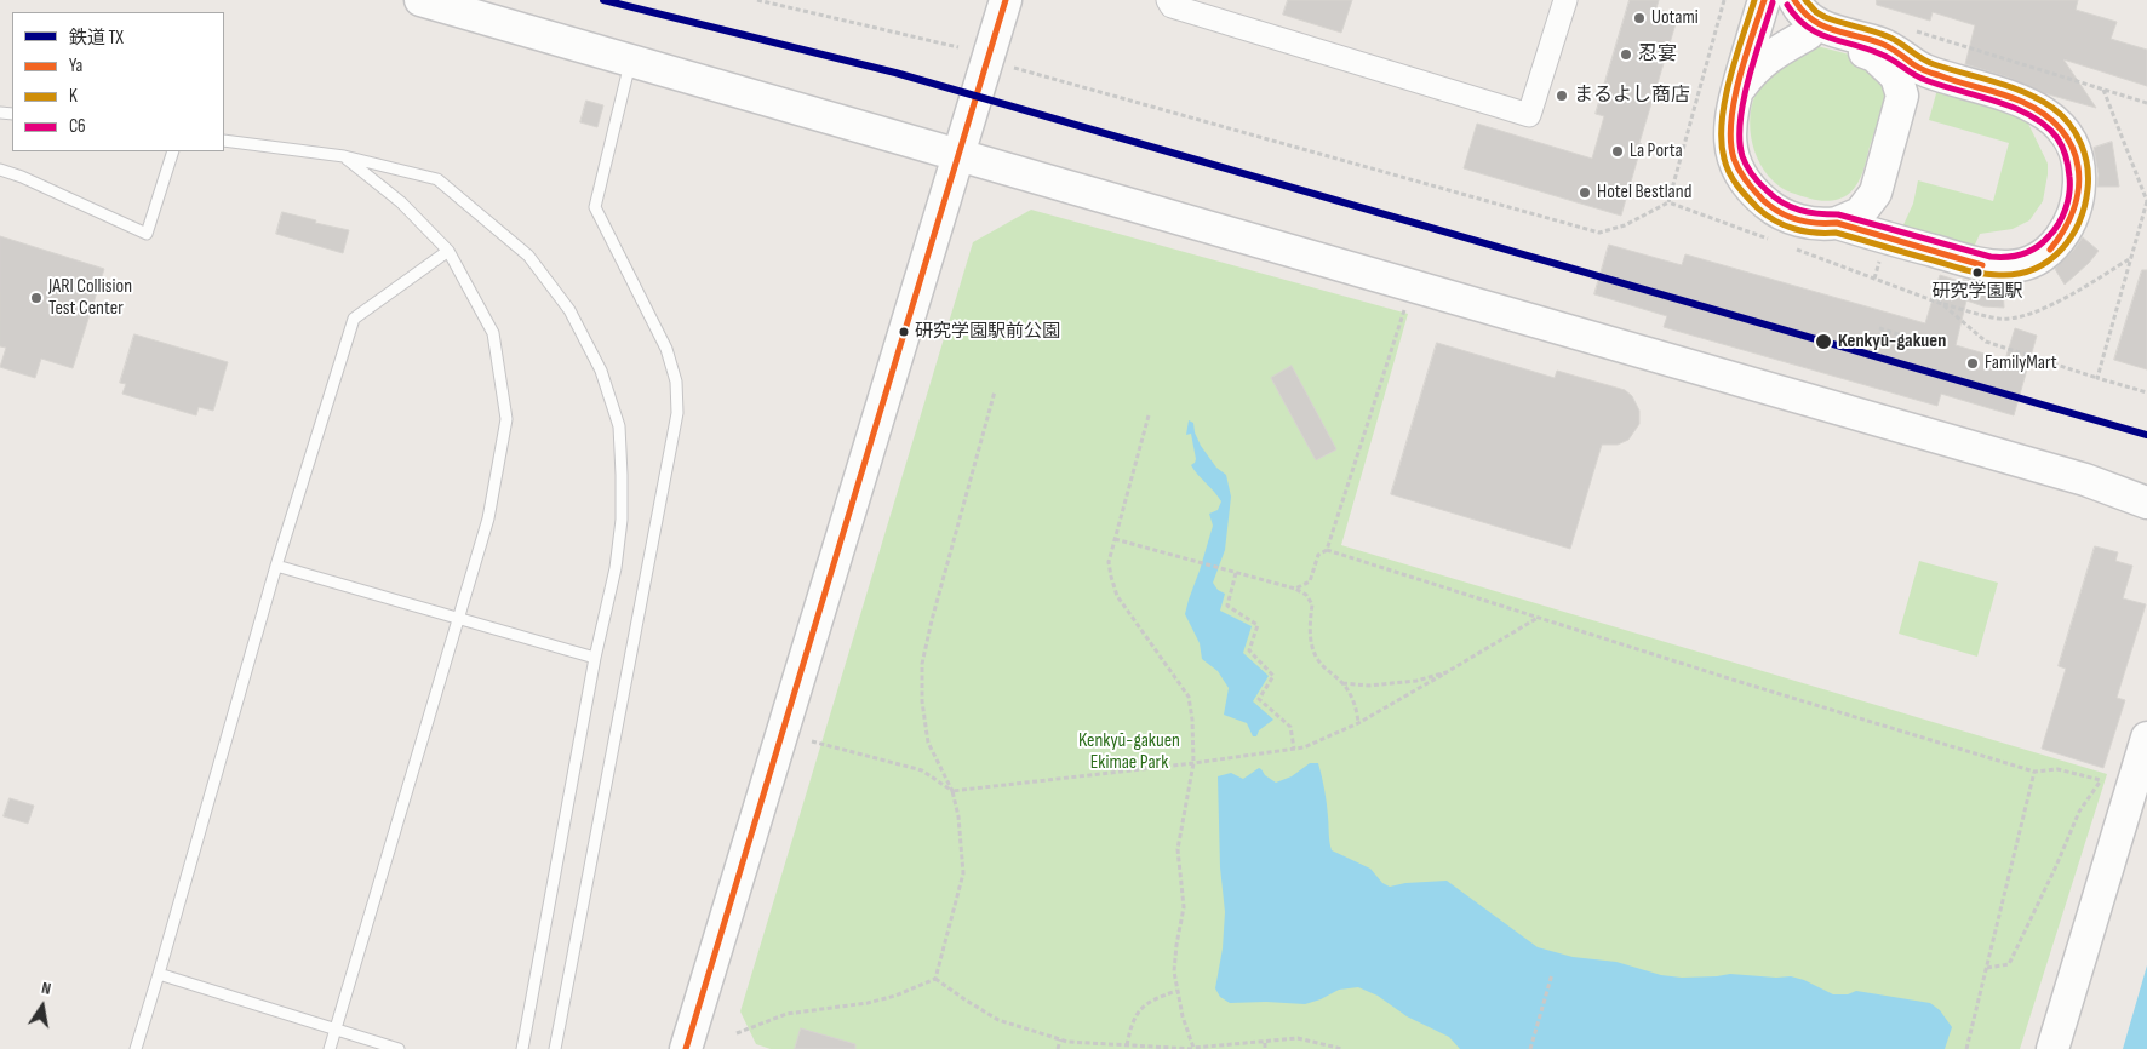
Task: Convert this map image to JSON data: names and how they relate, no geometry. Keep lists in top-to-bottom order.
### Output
{
  "parks": ["Kenkyū-gakuen Ekimae Park"],
  "places": [
    "Uotami",
    "忍宴",
    "まるよし商店",
    "La Porta",
    "Hotel Bestland",
    "研究学園駅",
    "JARI Collision Test Center",
    "研究学園駅前公園",
    "Kenkyū-gakuen",
    "FamilyMart"
  ],
  "lines": [
    "rail line TX",
    "transit line Ya",
    "transit line K",
    "transit line C6"
  ],
  "legend": [
    "鉄道 TX",
    "Ya",
    "K",
    "C6"
  ],
  "north": "top"
}
